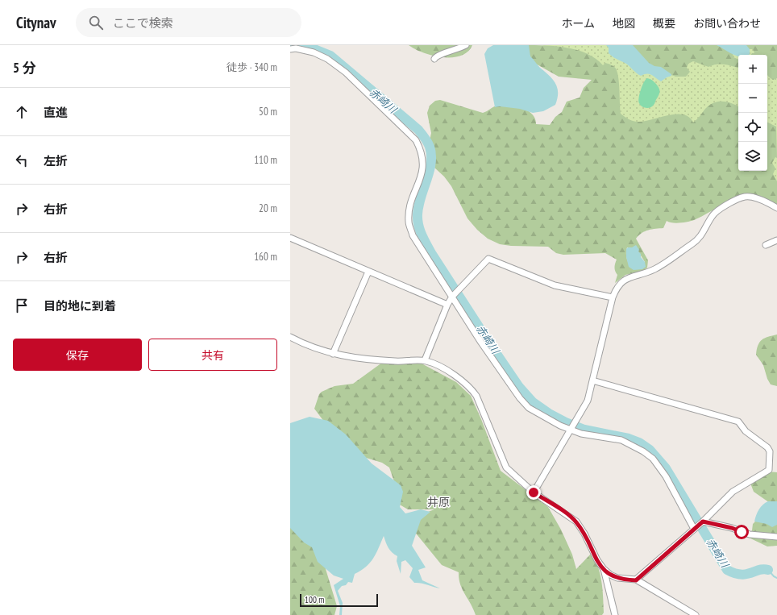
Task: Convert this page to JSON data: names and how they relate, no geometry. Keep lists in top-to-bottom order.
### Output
{
  "districts": ["井原"],
  "water": ["赤崎川"],
  "scale_bar": "100 m",
  "page": {
    "header": "Citynav",
    "search": "ここで検索",
    "nav": [
      "ホーム",
      "地図",
      "概要",
      "お問い合わせ"
    ],
    "heading": ["5 分", "徒歩 · 340 m"],
    "map_buttons": ["+", "−"],
    "list": [
      ["直進", "50 m"],
      ["左折", "110 m"],
      ["右折", "20 m"],
      ["右折", "160 m"],
      "目的地に到着"
    ],
    "buttons": ["保存", "共有"],
    "scale": "100 m"
  }
}
